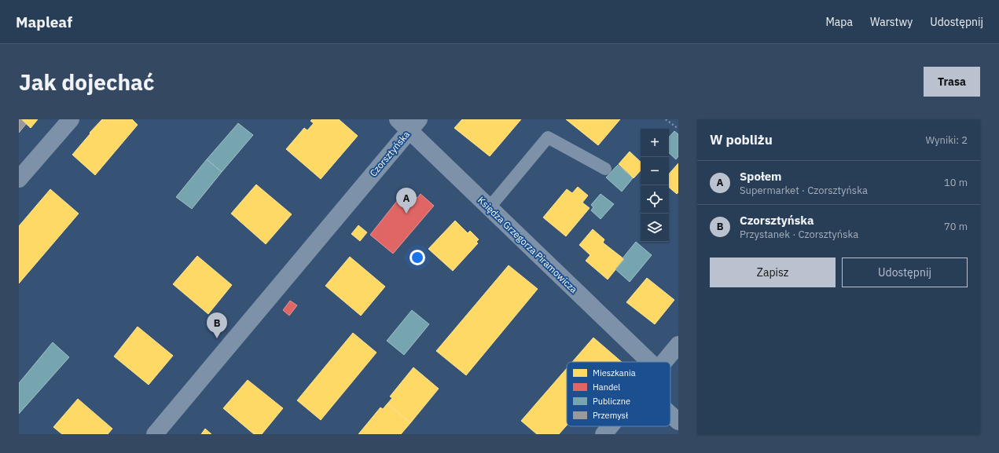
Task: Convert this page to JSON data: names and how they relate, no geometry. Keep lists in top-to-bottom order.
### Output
{
  "streets": {
    "street": ["Czorsztyńska", "Księdza Grzegorza Piramowicza"]
  },
  "crossings": [
    ["Czorsztyńska", "Księdza Grzegorza Piramowicza"]
  ],
  "legend": [
    "Mieszkania",
    "Handel",
    "Publiczne",
    "Przemysł"
  ],
  "page": {
    "header": "Mapleaf",
    "nav": ["Mapa", "Warstwy", "Udostępnij"],
    "buttons": [
      "Trasa",
      ["Zapisz", "Udostępnij"]
    ],
    "title": "Jak dojechać",
    "heading": ["W pobliżu", "Wyniki: 2"],
    "map_buttons": ["+", "−"],
    "list": [
      {
        "mark": "A",
        "name": "Społem",
        "note": "Supermarket · Czorsztyńska",
        "value": "10 m"
      },
      {
        "mark": "B",
        "name": "Czorsztyńska",
        "note": "Przystanek · Czorsztyńska",
        "value": "70 m"
      }
    ],
    "pins": ["A", "B"]
  }
}
